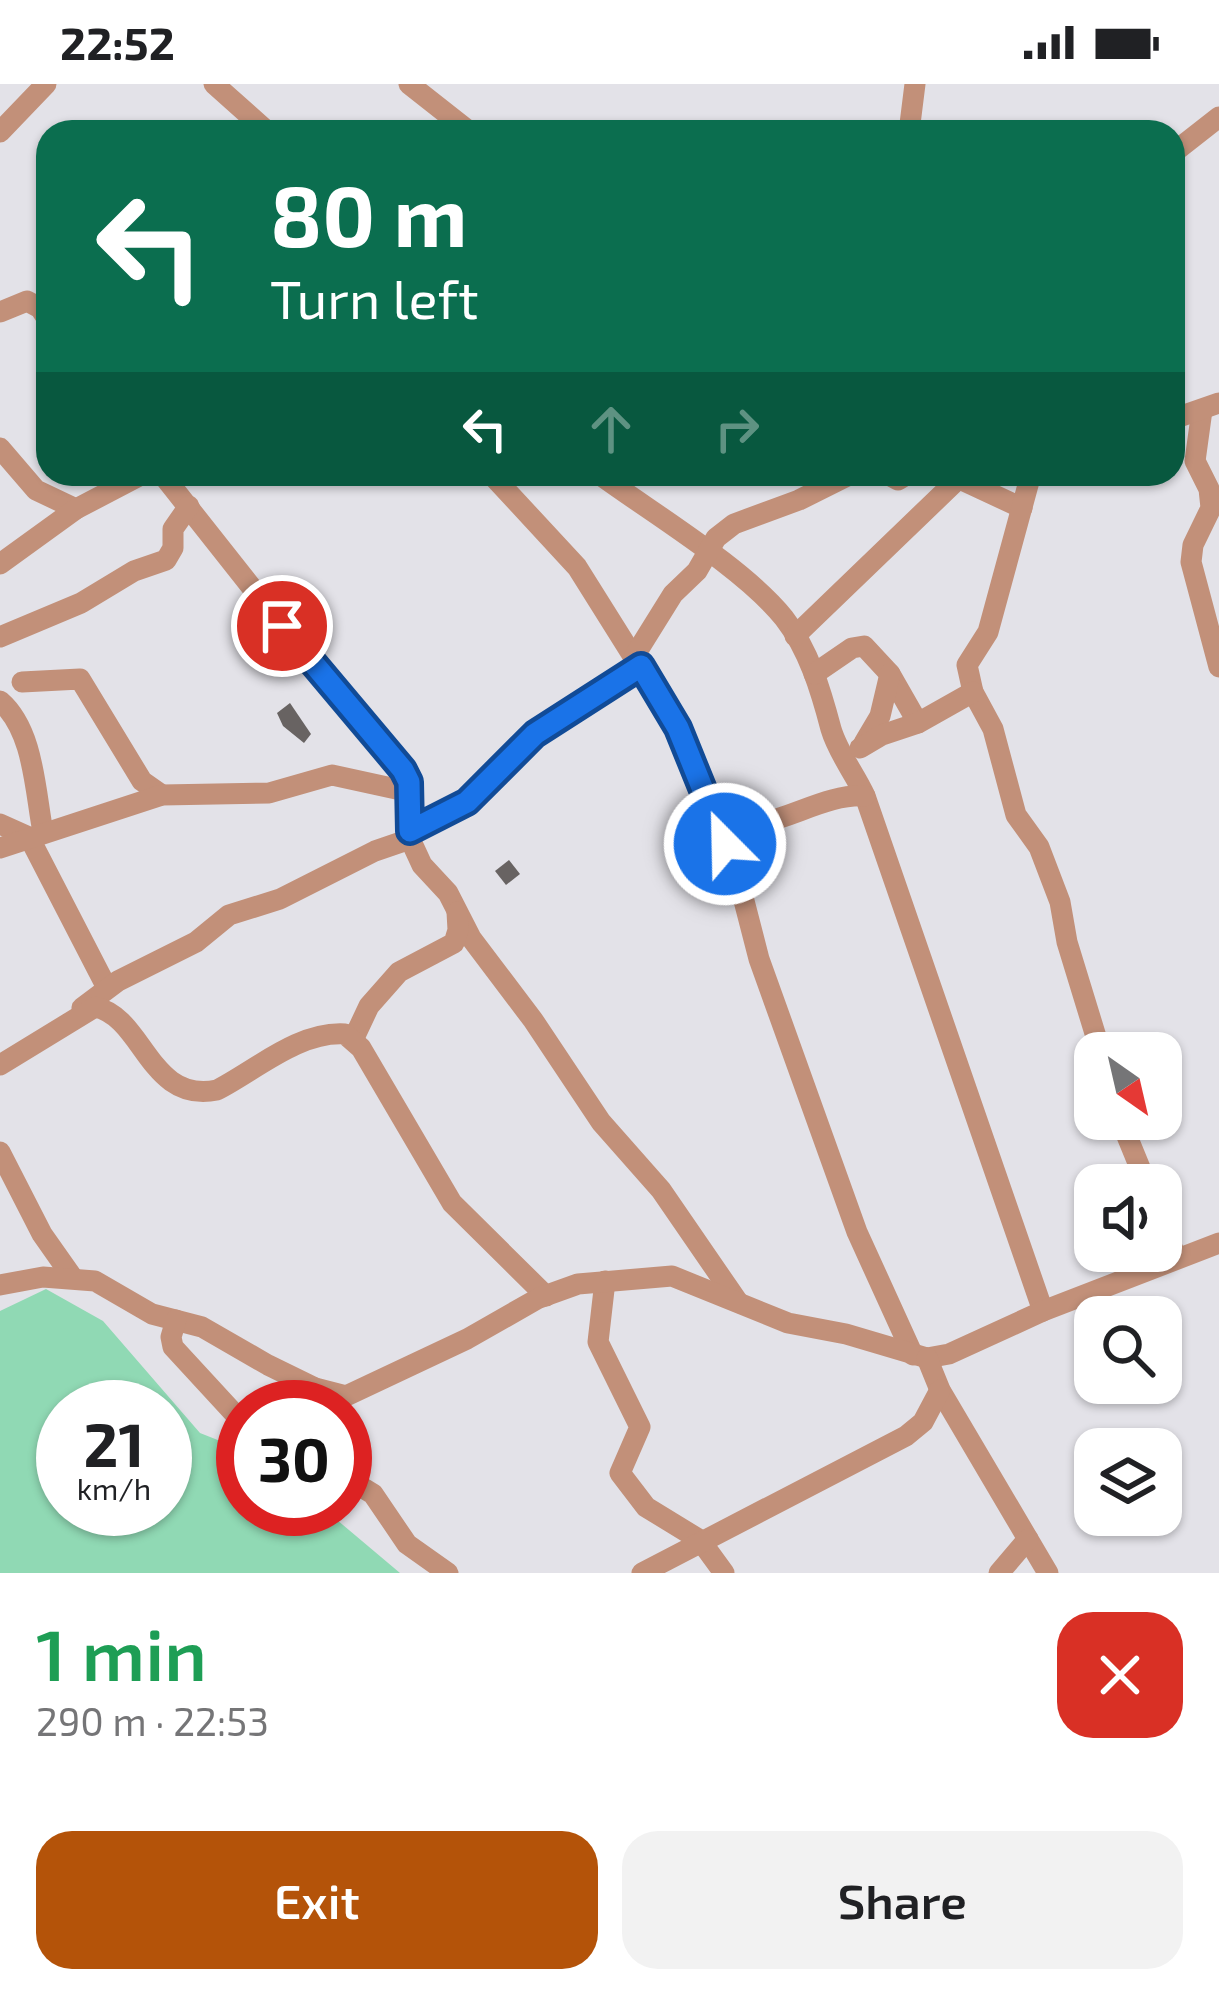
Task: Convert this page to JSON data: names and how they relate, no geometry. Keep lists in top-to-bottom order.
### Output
{
  "north": "bottom right",
  "page": {
    "status": "22:52",
    "turn": ["80 m", "Turn left"],
    "speed": "21 km/h",
    "limit": "30",
    "heading": ["1 min", "290 m · 22:53"],
    "buttons": ["Exit", "Share"]
  }
}
